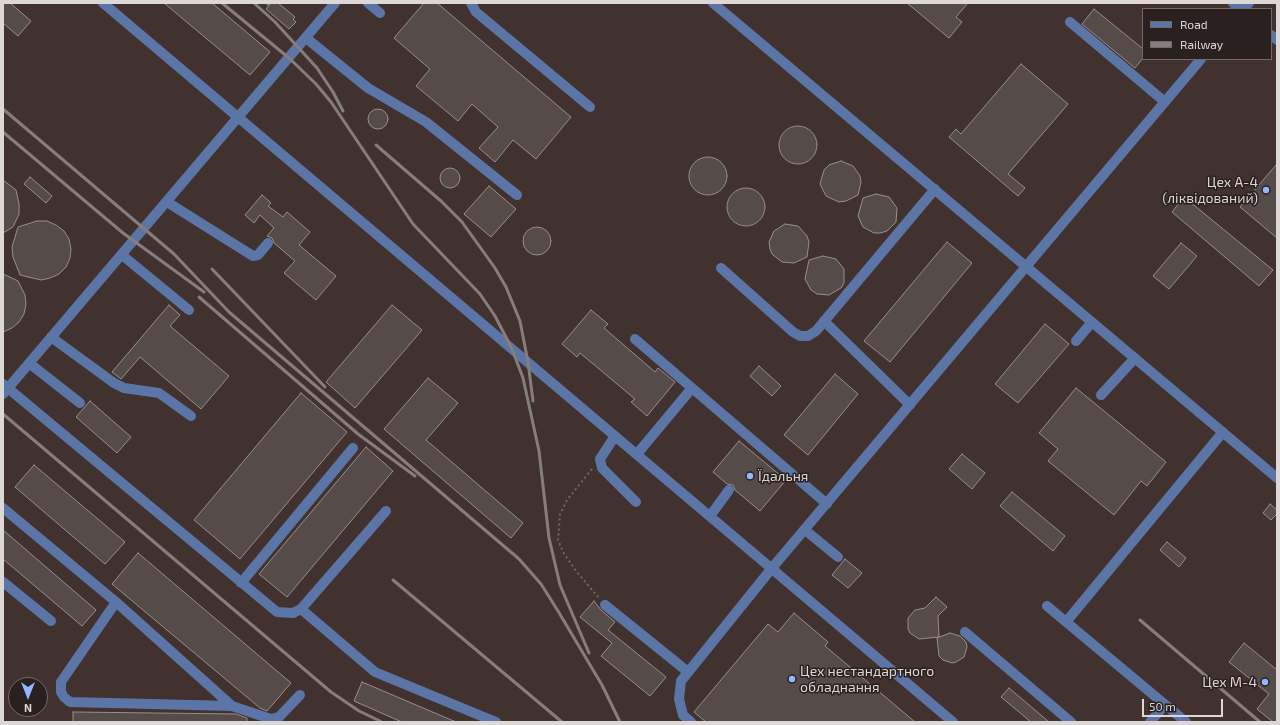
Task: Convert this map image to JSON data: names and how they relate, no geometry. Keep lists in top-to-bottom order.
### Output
{
  "places": [
    "Цех А-4 (ліквідований)",
    "Їдальня",
    "Цех нестандартного обладнання",
    "Цех М-4"
  ],
  "legend": ["Road", "Railway"],
  "scale_bar": "50 m",
  "north": "bottom"
}
